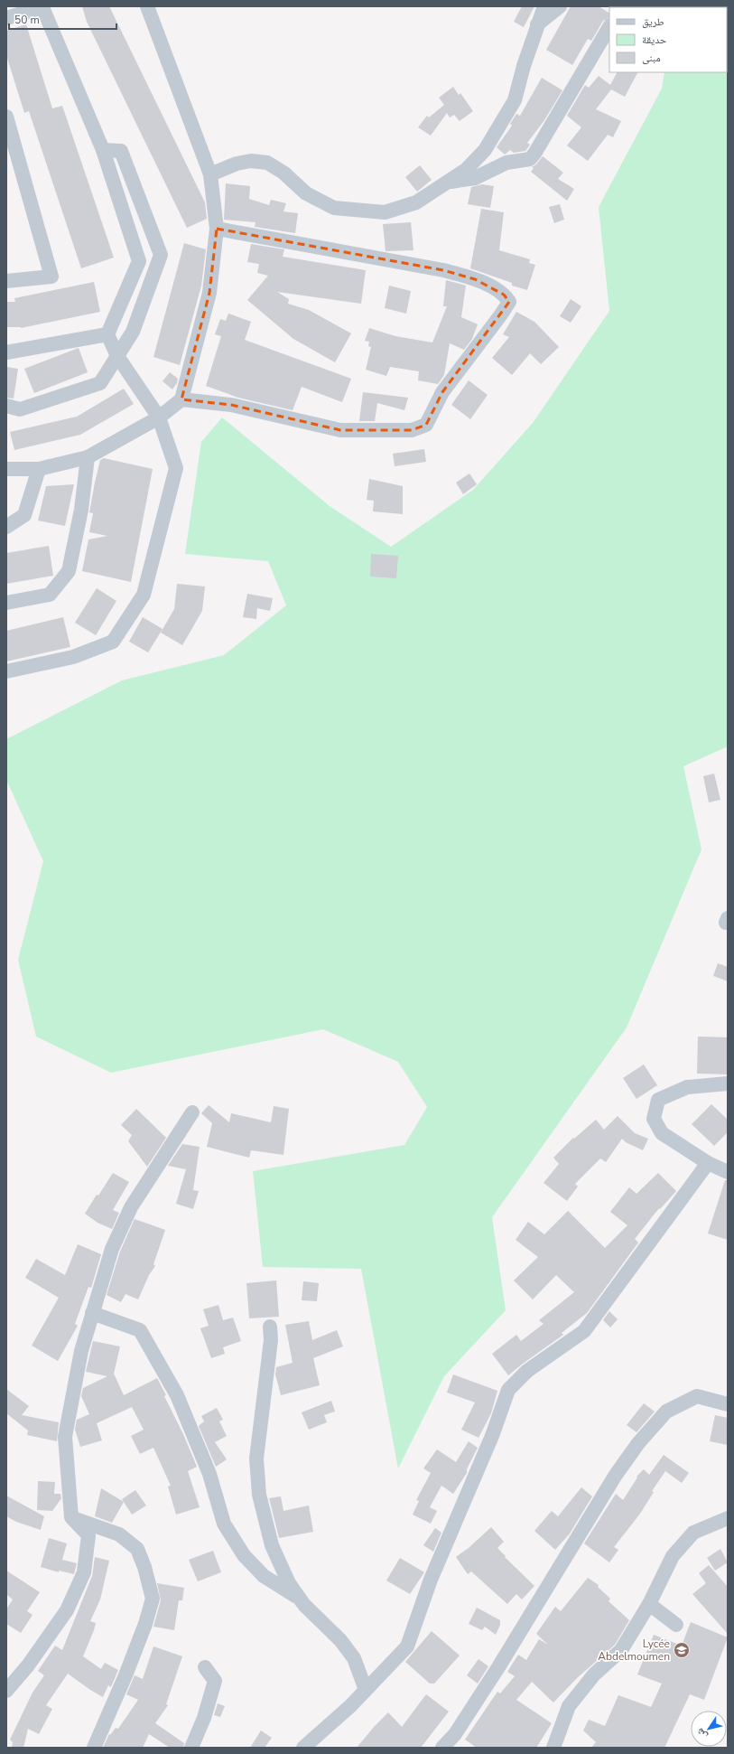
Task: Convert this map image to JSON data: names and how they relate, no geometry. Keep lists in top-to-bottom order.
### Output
{
  "places": {
    "school or university": ["Lycée Abdelmoumen"]
  },
  "legend": ["طريق", "حديقة", "مبنى"],
  "scale_bar": "50 m",
  "north": "bottom left"
}
